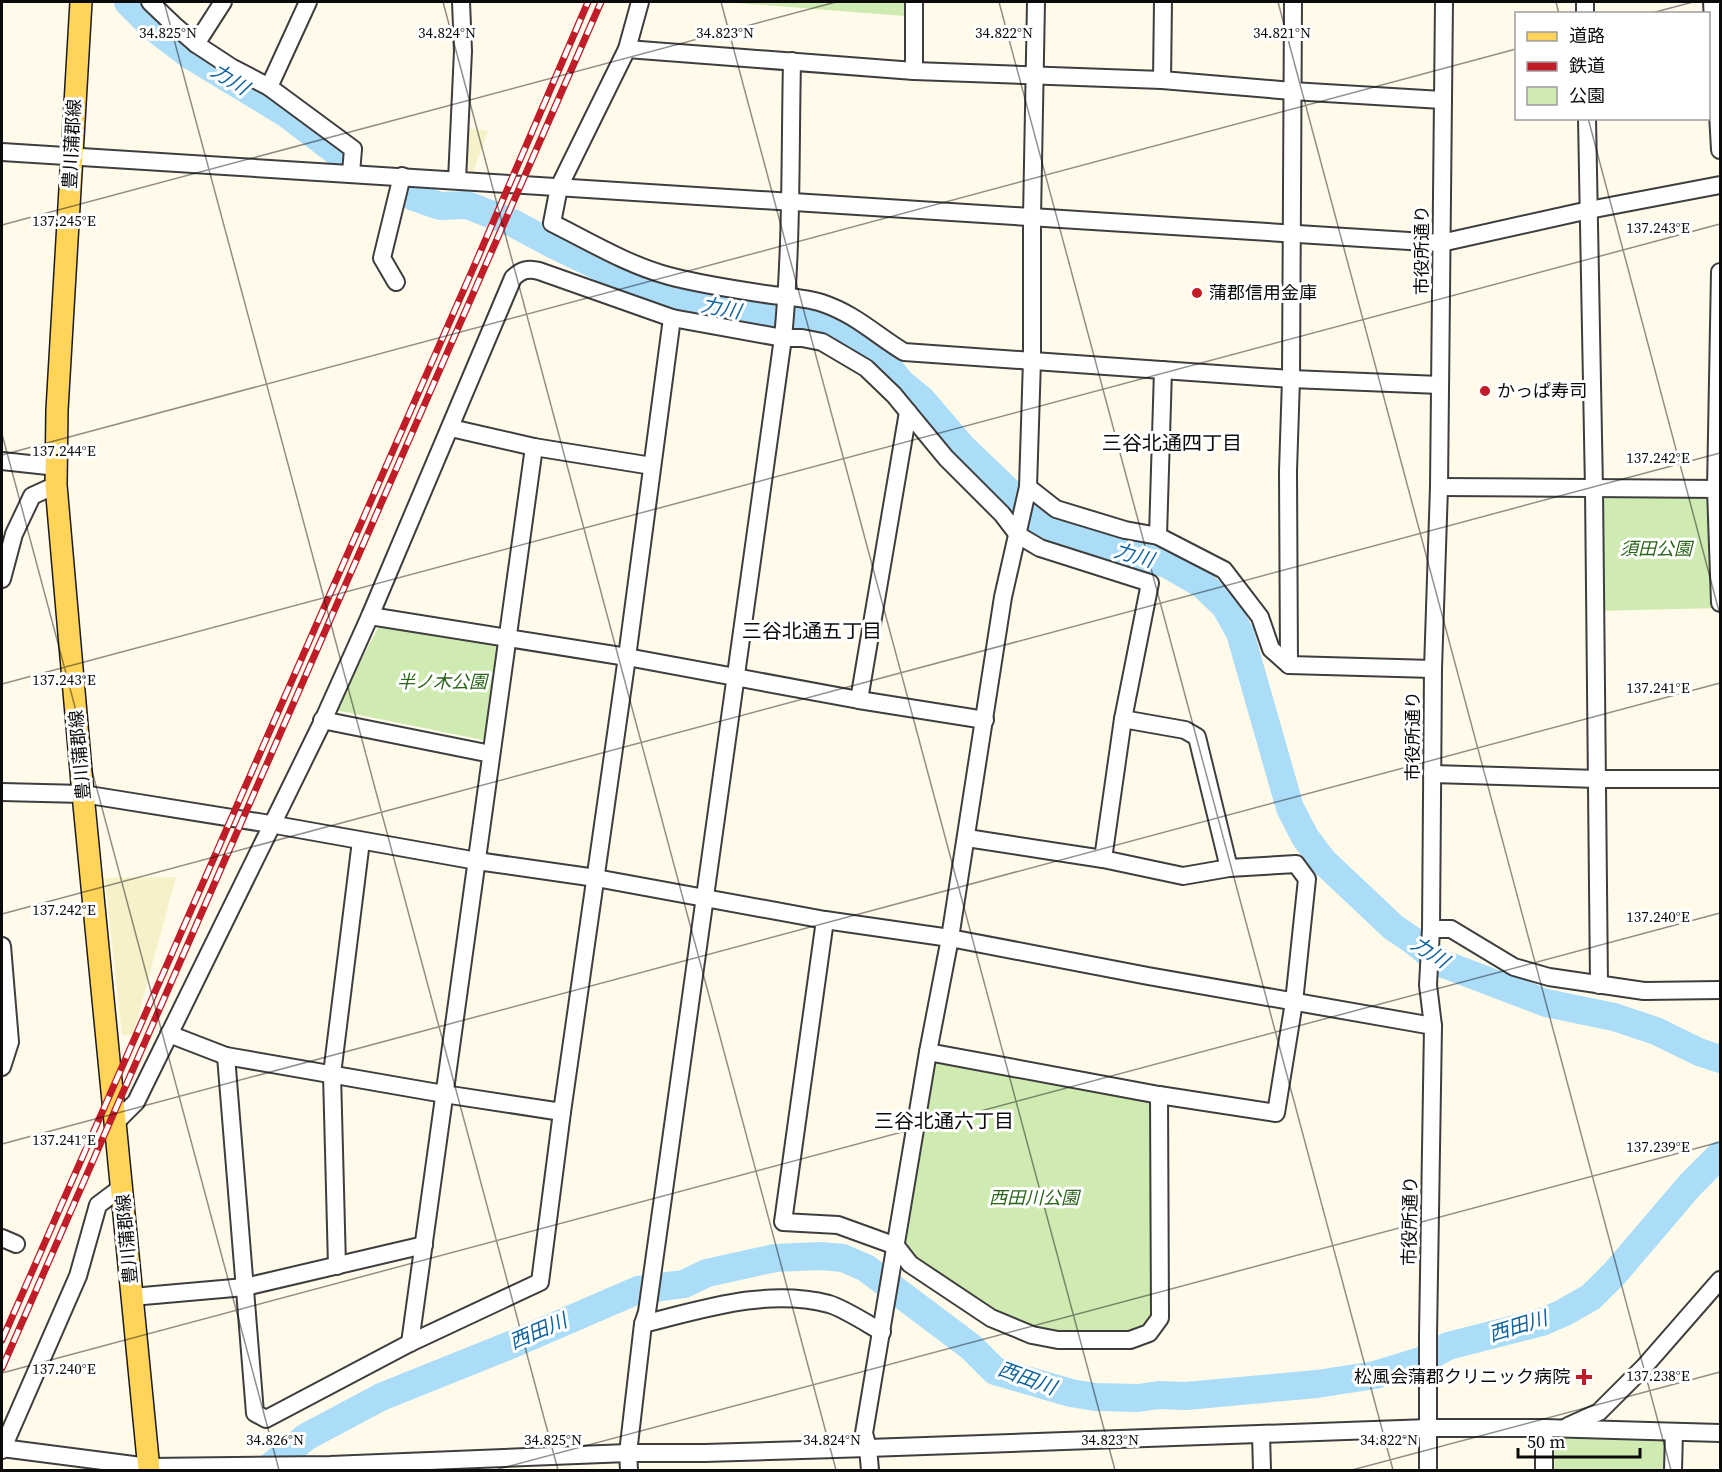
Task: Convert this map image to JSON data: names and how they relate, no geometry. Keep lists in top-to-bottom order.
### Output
{
  "streets": {
    "main road": ["豊川蒲郡線"],
    "street": ["市役所通り"]
  },
  "districts": ["三谷北通四丁目", "三谷北通五丁目", "三谷北通六丁目"],
  "water": ["力川", "西田川"],
  "parks": ["須田公園", "半ノ木公園", "西田川公園"],
  "places": {
    "other": ["蒲郡信用金庫", "かっぱ寿司"],
    "health": ["松風会蒲郡クリニック病院"]
  },
  "legend": ["道路", "鉄道", "公園"],
  "scale_bar": "50 m",
  "coordinates": [
    "34.825°N",
    "34.824°N",
    "34.823°N",
    "34.822°N",
    "34.821°N",
    "137.245°E",
    "137.243°E",
    "137.244°E",
    "137.242°E",
    "137.241°E",
    "137.240°E",
    "137.239°E",
    "137.238°E",
    "34.826°N"
  ]
}
